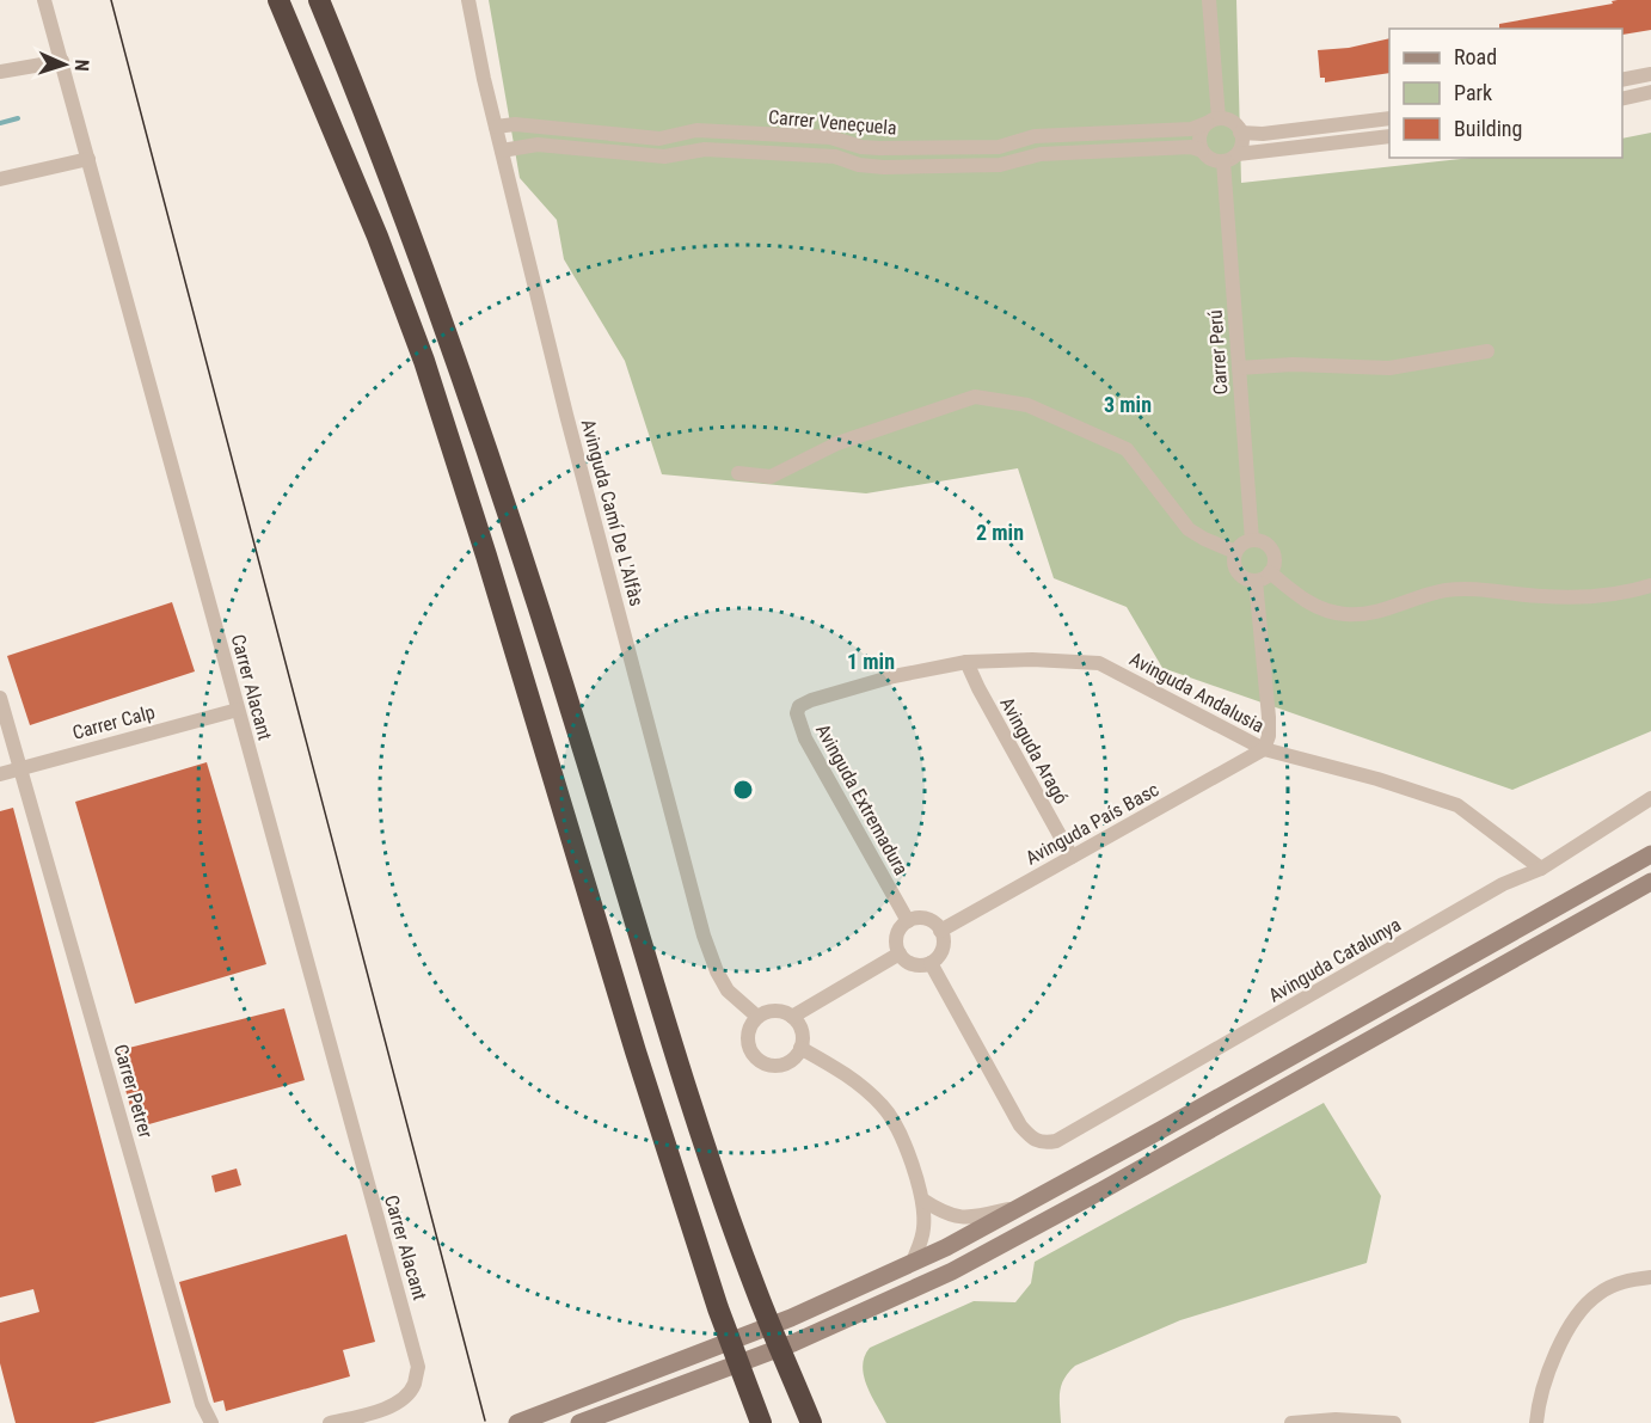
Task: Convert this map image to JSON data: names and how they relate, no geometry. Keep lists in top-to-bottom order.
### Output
{
  "streets": {
    "street": [
      "Carrer Veneçuela",
      "Carrer Perú",
      "Avinguda Camí De L'Alfàs",
      "Carrer Alacant",
      "Avinguda Andalusia",
      "Carrer Calp",
      "Avinguda Aragó",
      "Avinguda Extremadura",
      "Avinguda País Basc",
      "Avinguda Catalunya",
      "Carrer Petrer"
    ]
  },
  "crossings": [
    ["Carrer Veneçuela", "Carrer Perú"],
    ["Carrer Veneçuela", "Avinguda Camí De L'Alfàs"],
    ["Carrer Alacant", "Carrer Calp"],
    ["Avinguda Andalusia", "Avinguda Aragó"],
    ["Avinguda Andalusia", "Avinguda Extremadura"],
    ["Avinguda Andalusia", "Avinguda País Basc"],
    ["Avinguda Andalusia", "Avinguda Catalunya"],
    ["Carrer Calp", "Carrer Petrer"],
    ["Avinguda Aragó", "Avinguda País Basc"],
    ["Avinguda Extremadura", "Avinguda País Basc"],
    ["Avinguda Extremadura", "Avinguda Catalunya"],
    ["Avinguda País Basc", "Avinguda Catalunya"]
  ],
  "legend": ["Road", "Park", "Building"],
  "north": "right",
  "rings": ["3 min", "2 min", "1 min"]
}
